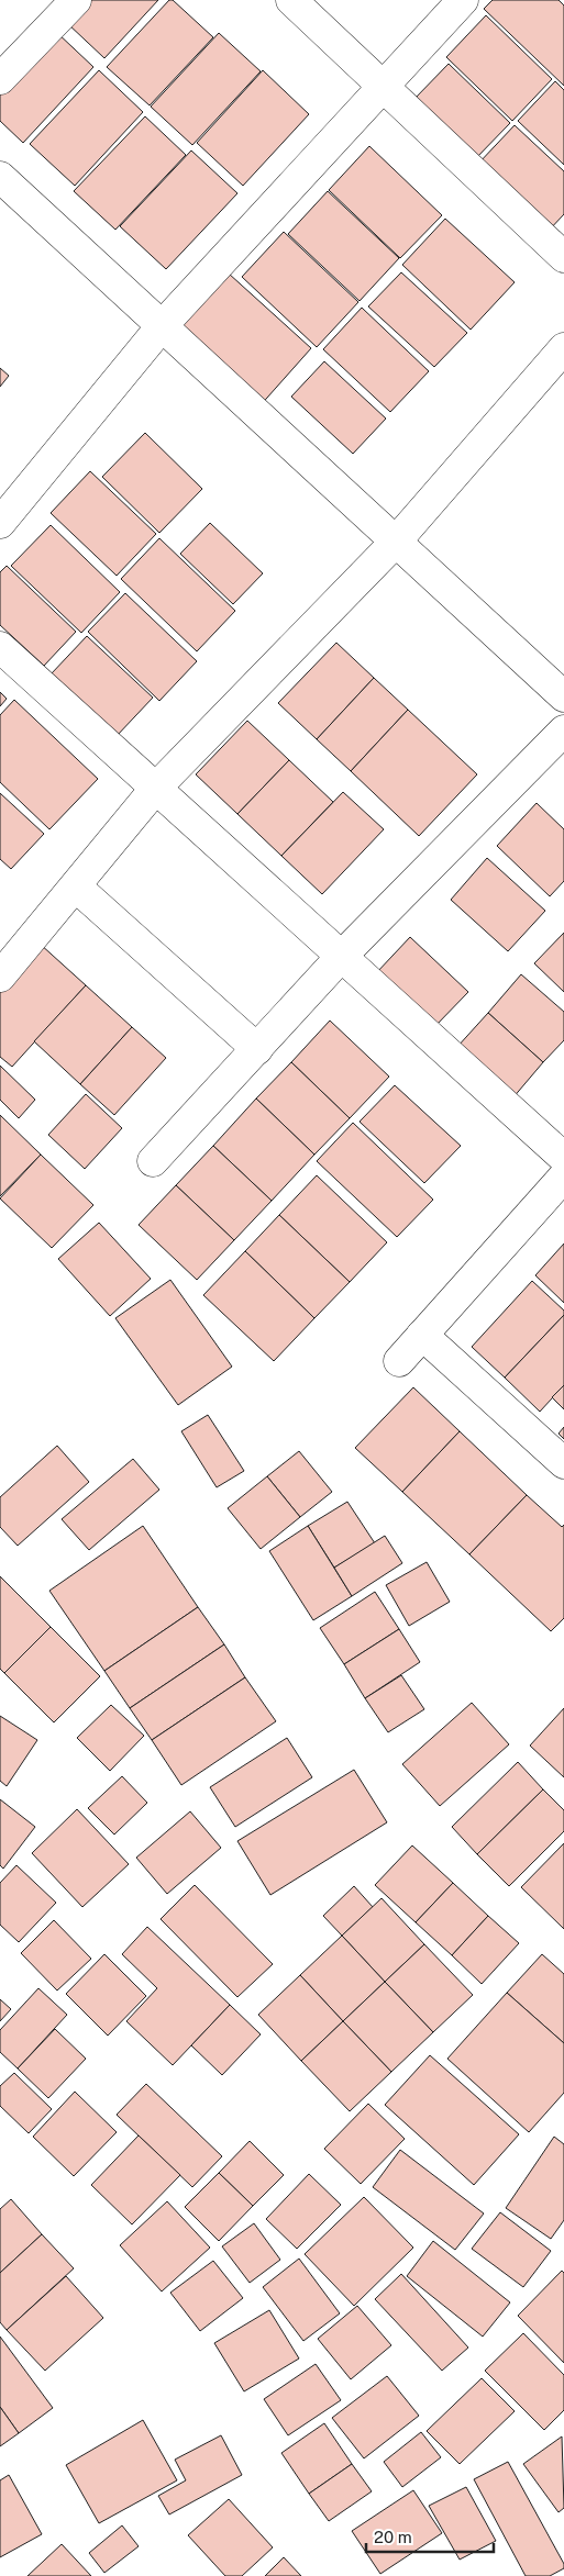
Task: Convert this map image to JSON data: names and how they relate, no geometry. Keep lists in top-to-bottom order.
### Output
{
  "scale_bar": "20 m"
}
